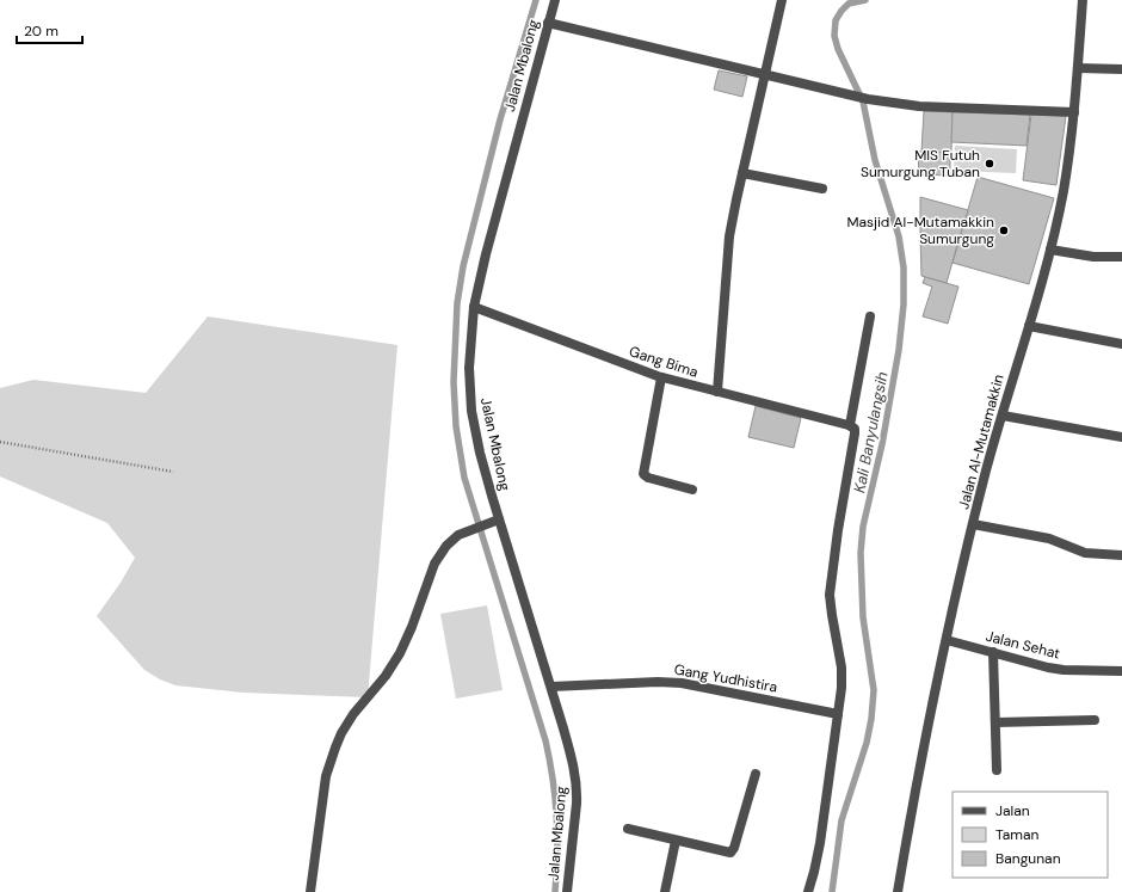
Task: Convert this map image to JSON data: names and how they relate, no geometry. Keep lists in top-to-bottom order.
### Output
{
  "streets": {
    "street": [
      "Jalan Mbalong",
      "Gang Bima",
      "Jalan Al-Mutamakkin",
      "Jalan Sehat",
      "Gang Yudhistira"
    ]
  },
  "crossings": [
    ["Jalan Mbalong", "Gang Bima"],
    ["Jalan Mbalong", "Gang Yudhistira"],
    ["Jalan Al-Mutamakkin", "Jalan Sehat"]
  ],
  "water": ["Kali Banyulangsih"],
  "places": ["MIS Futuh Sumurgung Tuban", "Masjid Al-Mutamakkin Sumurgung"],
  "legend": ["Jalan", "Taman", "Bangunan"],
  "scale_bar": "20 m"
}
